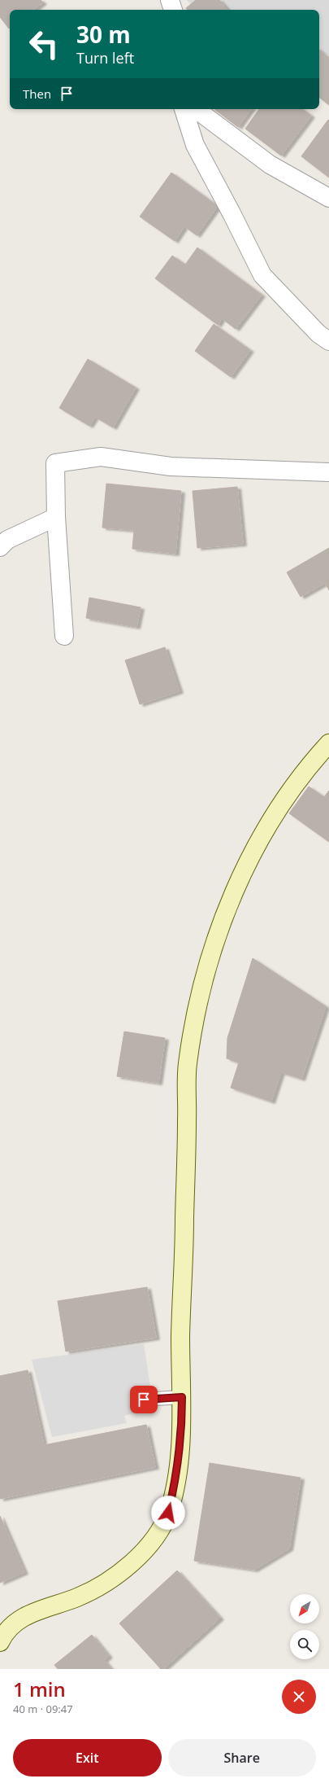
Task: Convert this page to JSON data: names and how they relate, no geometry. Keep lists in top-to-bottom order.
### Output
{
  "north": "bottom left",
  "page": {
    "turn": ["30 m", "Turn left"],
    "then": "Then",
    "heading": ["1 min", "40 m · 09:47"],
    "buttons": ["Exit", "Share"]
  }
}
